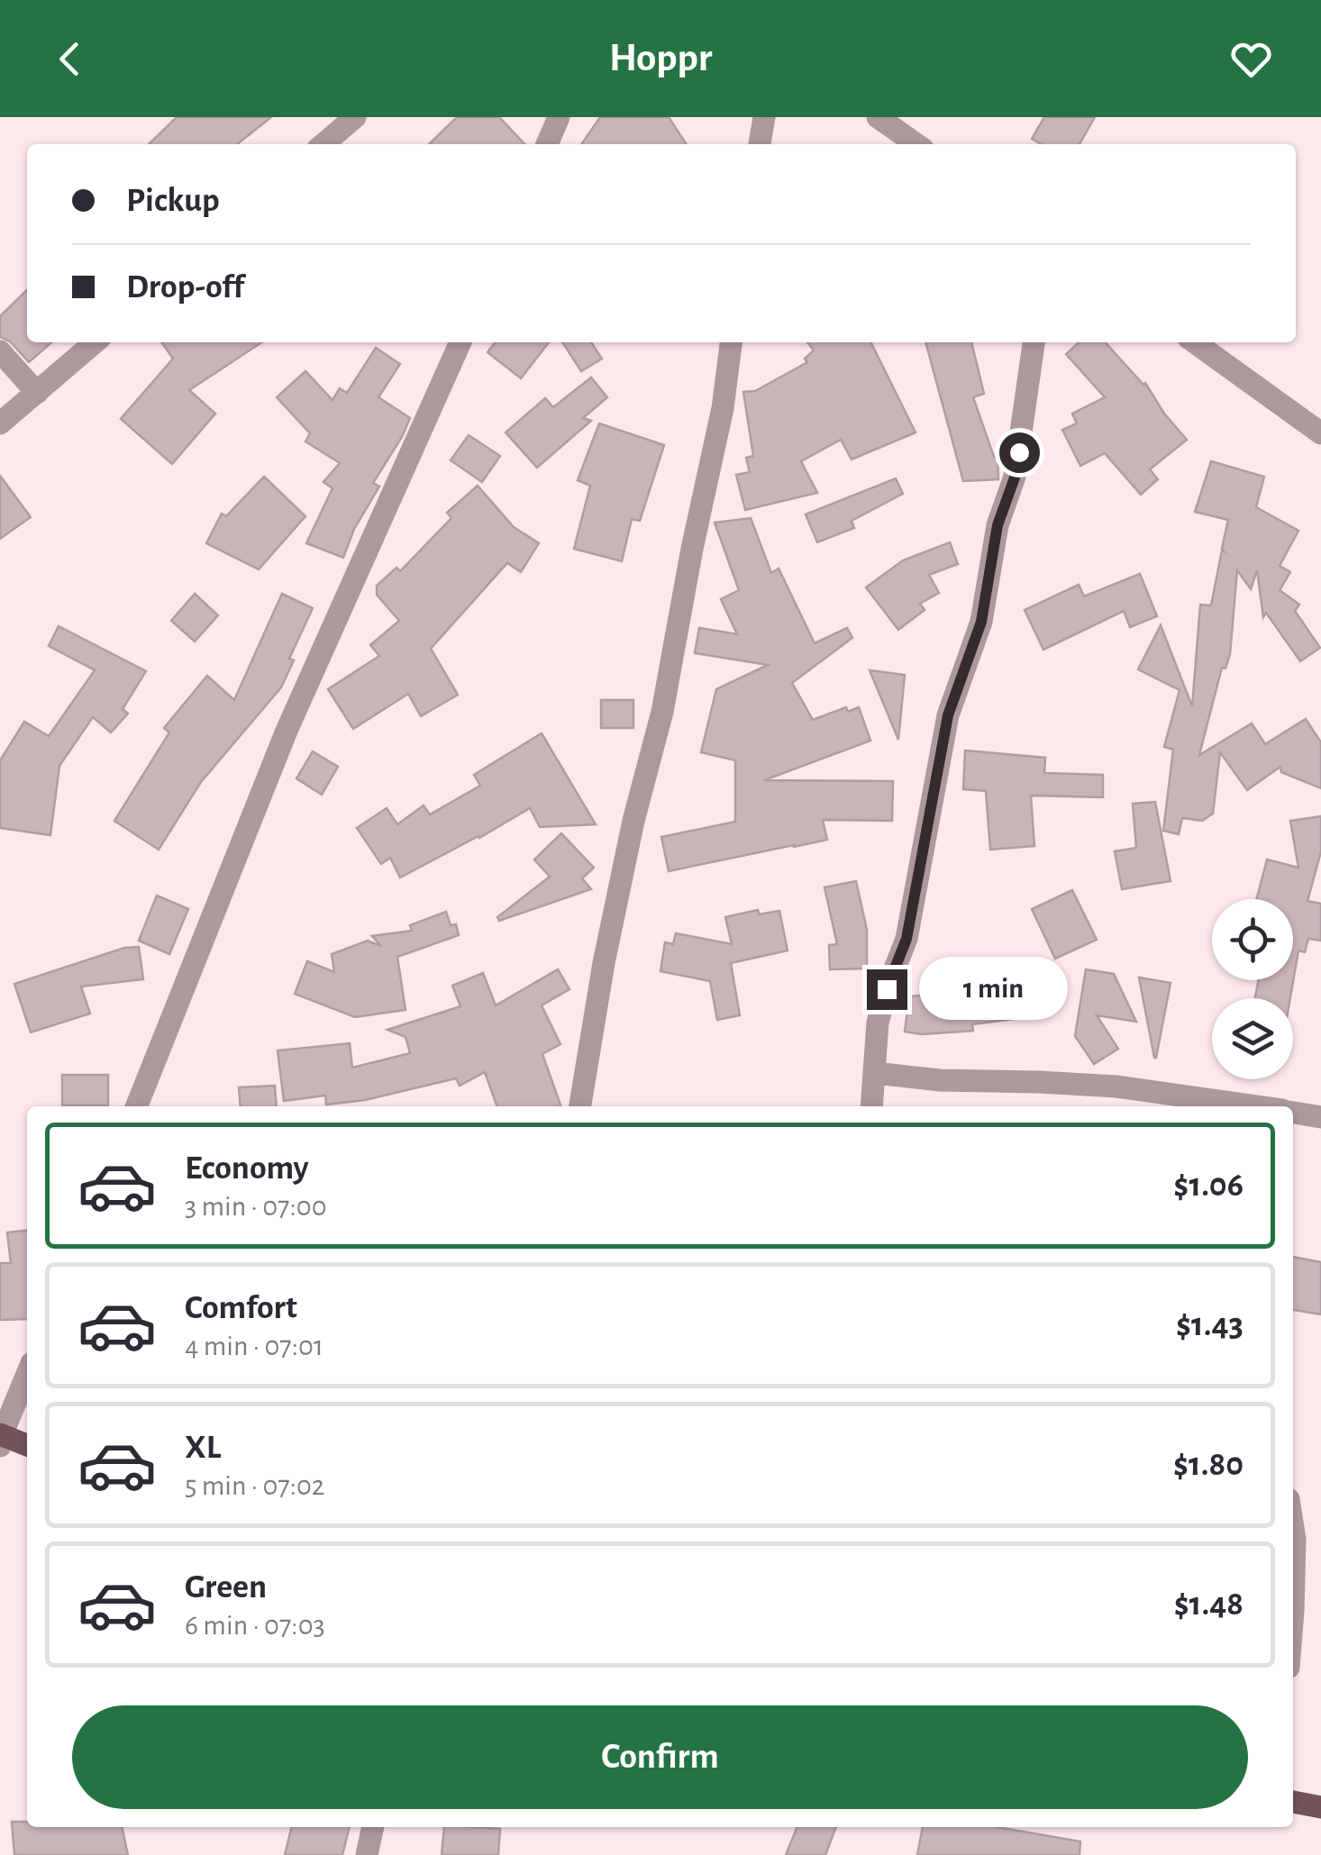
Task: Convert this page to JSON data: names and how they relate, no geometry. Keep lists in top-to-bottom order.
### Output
{
  "page": {
    "header": "Hoppr",
    "banner": ["Pickup", "Drop-off"],
    "bubble": "1 min",
    "list": [
      {
        "name": "Economy",
        "note": "3 min · 07:00",
        "value": "$1.06"
      },
      {
        "name": "Comfort",
        "note": "4 min · 07:01",
        "value": "$1.43"
      },
      {
        "name": "XL",
        "note": "5 min · 07:02",
        "value": "$1.80"
      },
      {
        "name": "Green",
        "note": "6 min · 07:03",
        "value": "$1.48"
      }
    ],
    "buttons": "Confirm"
  }
}
